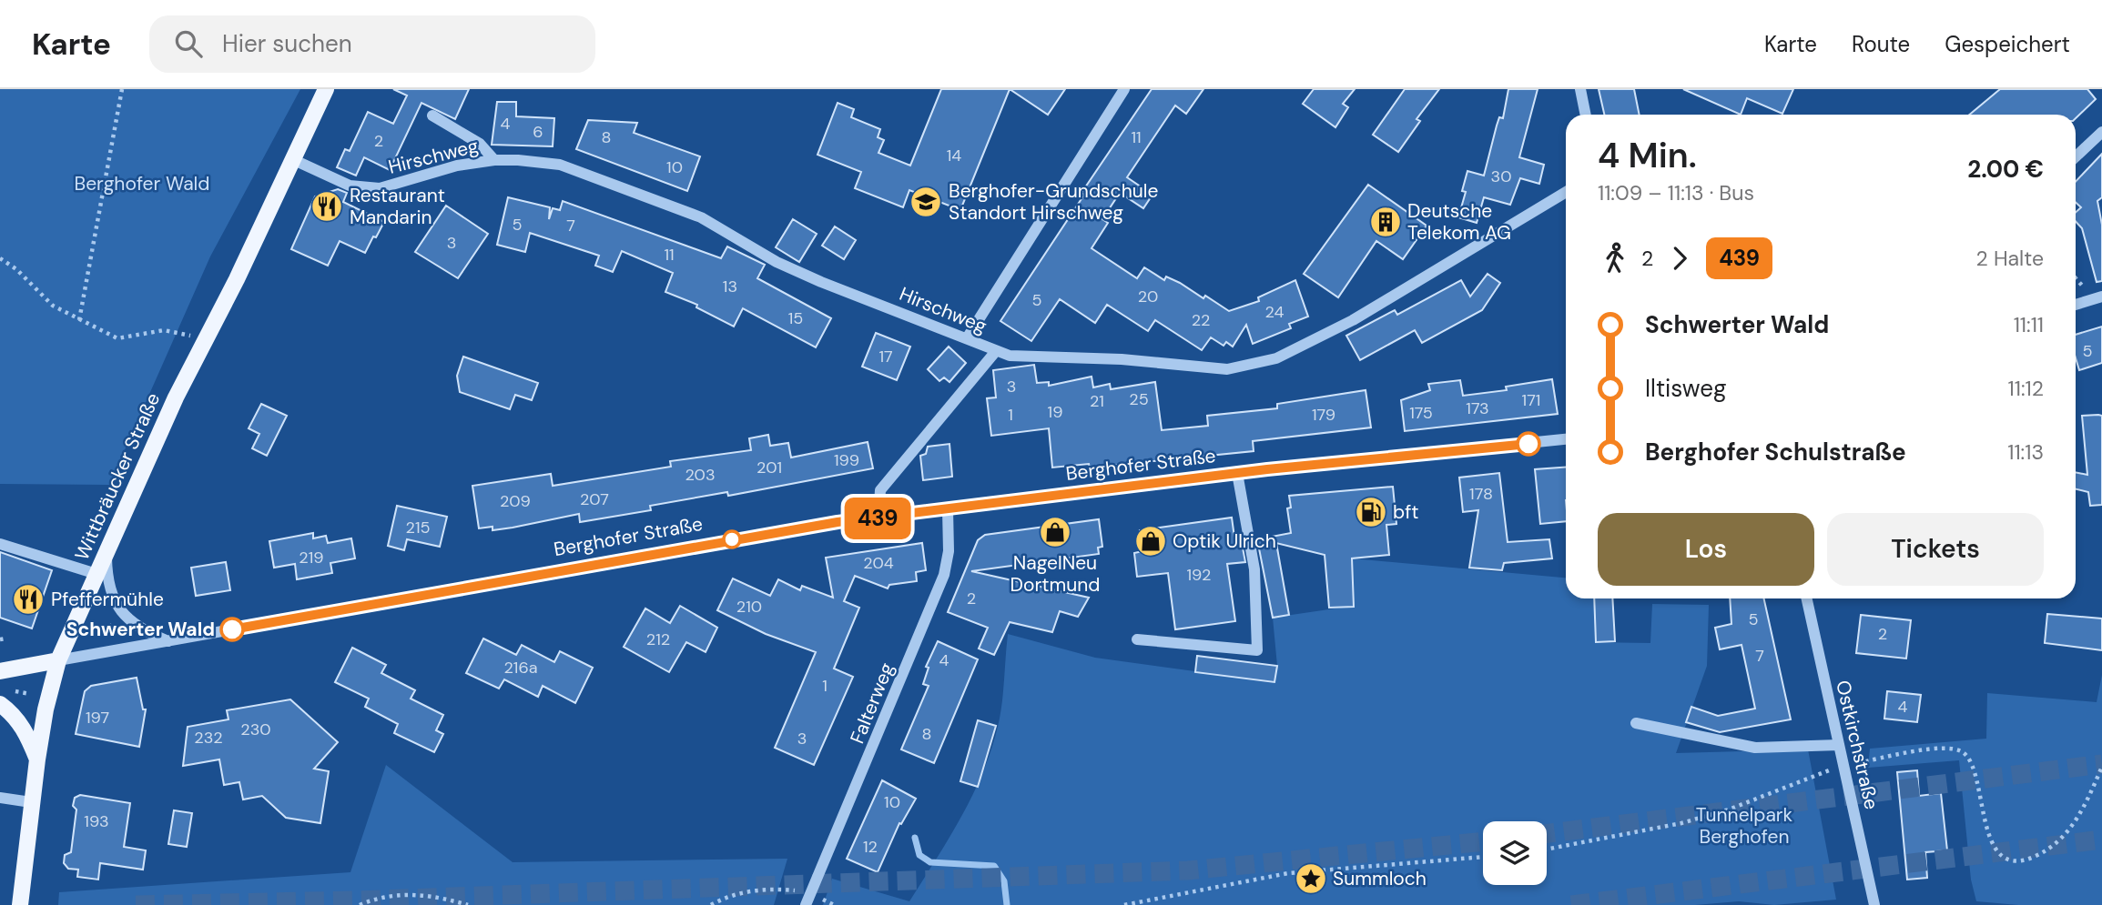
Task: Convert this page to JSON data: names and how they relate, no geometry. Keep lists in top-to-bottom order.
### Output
{
  "streets": {
    "main road": ["Berghofer Straße", "Wittbräucker Straße"],
    "street": ["Hirschweg", "Falterweg", "Ostkirchstraße"]
  },
  "crossings": [
    ["Hirschweg", "Wittbräucker Straße"],
    ["Berghofer Straße", "Wittbräucker Straße"],
    ["Berghofer Straße", "Falterweg"]
  ],
  "parks": ["Berghofer Wald", "Tunnelpark Berghofen"],
  "places": {
    "school or university": ["Berghofer-Grundschule Standort Hirschweg"],
    "restaurant": ["Restaurant Mandarin", "Pfeffermühle"],
    "building": ["Deutsche Telekom AG"],
    "fuel station": ["bft"],
    "shop": ["NagelNeu Dortmund", "Optik Ulrich"],
    "other": ["Schwerter Wald"],
    "place": ["Summloch"]
  },
  "lines": ["bus line 439"],
  "house_numbers": [
    "4",
    "6",
    "8",
    "11",
    "2",
    "14",
    "10",
    "30",
    "5",
    "7",
    "3",
    "11",
    "13",
    "20",
    "5",
    "24",
    "15",
    "22",
    "5",
    "17",
    "3",
    "25",
    "171",
    "21",
    "173",
    "19",
    "175",
    "1",
    "179",
    "199",
    "201",
    "203",
    "178",
    "207",
    "209",
    "215",
    "219",
    "204",
    "192",
    "2",
    "210",
    "5",
    "2",
    "212",
    "7",
    "4",
    "216a",
    "1",
    "4",
    "197",
    "230",
    "8",
    "232",
    "3",
    "10",
    "193",
    "12"
  ],
  "page": {
    "header": "Karte",
    "search": "Hier suchen",
    "nav": ["Karte", "Route", "Gespeichert"],
    "on_map": "439",
    "heading": ["4 Min.", "11:09 – 11:13 · Bus", "2.00 €"],
    "legs": ["2", "439", "2 Halte"],
    "list": [
      {
        "name": "Schwerter Wald",
        "value": "11:11"
      },
      {
        "name": "Iltisweg",
        "value": "11:12"
      },
      {
        "name": "Berghofer Schulstraße",
        "value": "11:13"
      }
    ],
    "buttons": ["Los", "Tickets"]
  }
}
